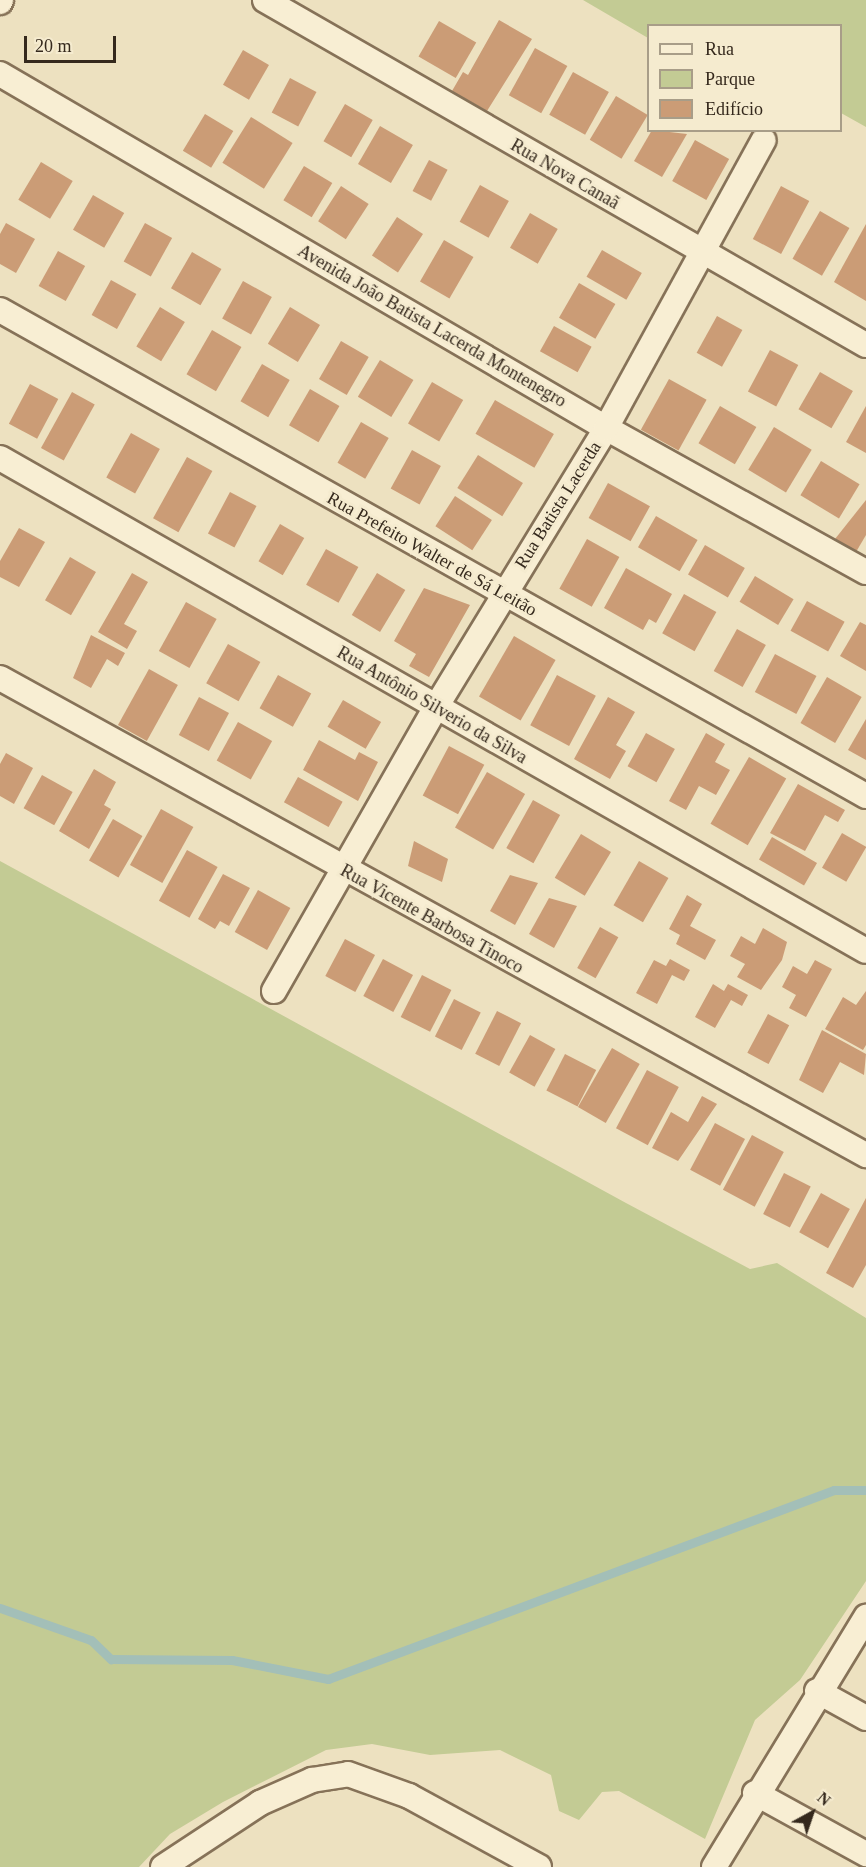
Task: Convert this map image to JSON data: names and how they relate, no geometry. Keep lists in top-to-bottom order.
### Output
{
  "streets": {
    "street": [
      "Rua Nova Canaã",
      "Avenida João Batista Lacerda Montenegro",
      "Rua Batista Lacerda",
      "Rua Prefeito Walter de Sá Leitão",
      "Rua Antônio Silverio da Silva",
      "Rua Vicente Barbosa Tinoco"
    ]
  },
  "crossings": [
    ["Rua Nova Canaã", "Rua Batista Lacerda"],
    ["Avenida João Batista Lacerda Montenegro", "Rua Batista Lacerda"],
    ["Rua Batista Lacerda", "Rua Prefeito Walter de Sá Leitão"],
    ["Rua Batista Lacerda", "Rua Antônio Silverio da Silva"],
    ["Rua Batista Lacerda", "Rua Vicente Barbosa Tinoco"]
  ],
  "legend": ["Rua", "Parque", "Edifício"],
  "scale_bar": "20 m",
  "north": "top right"
}
